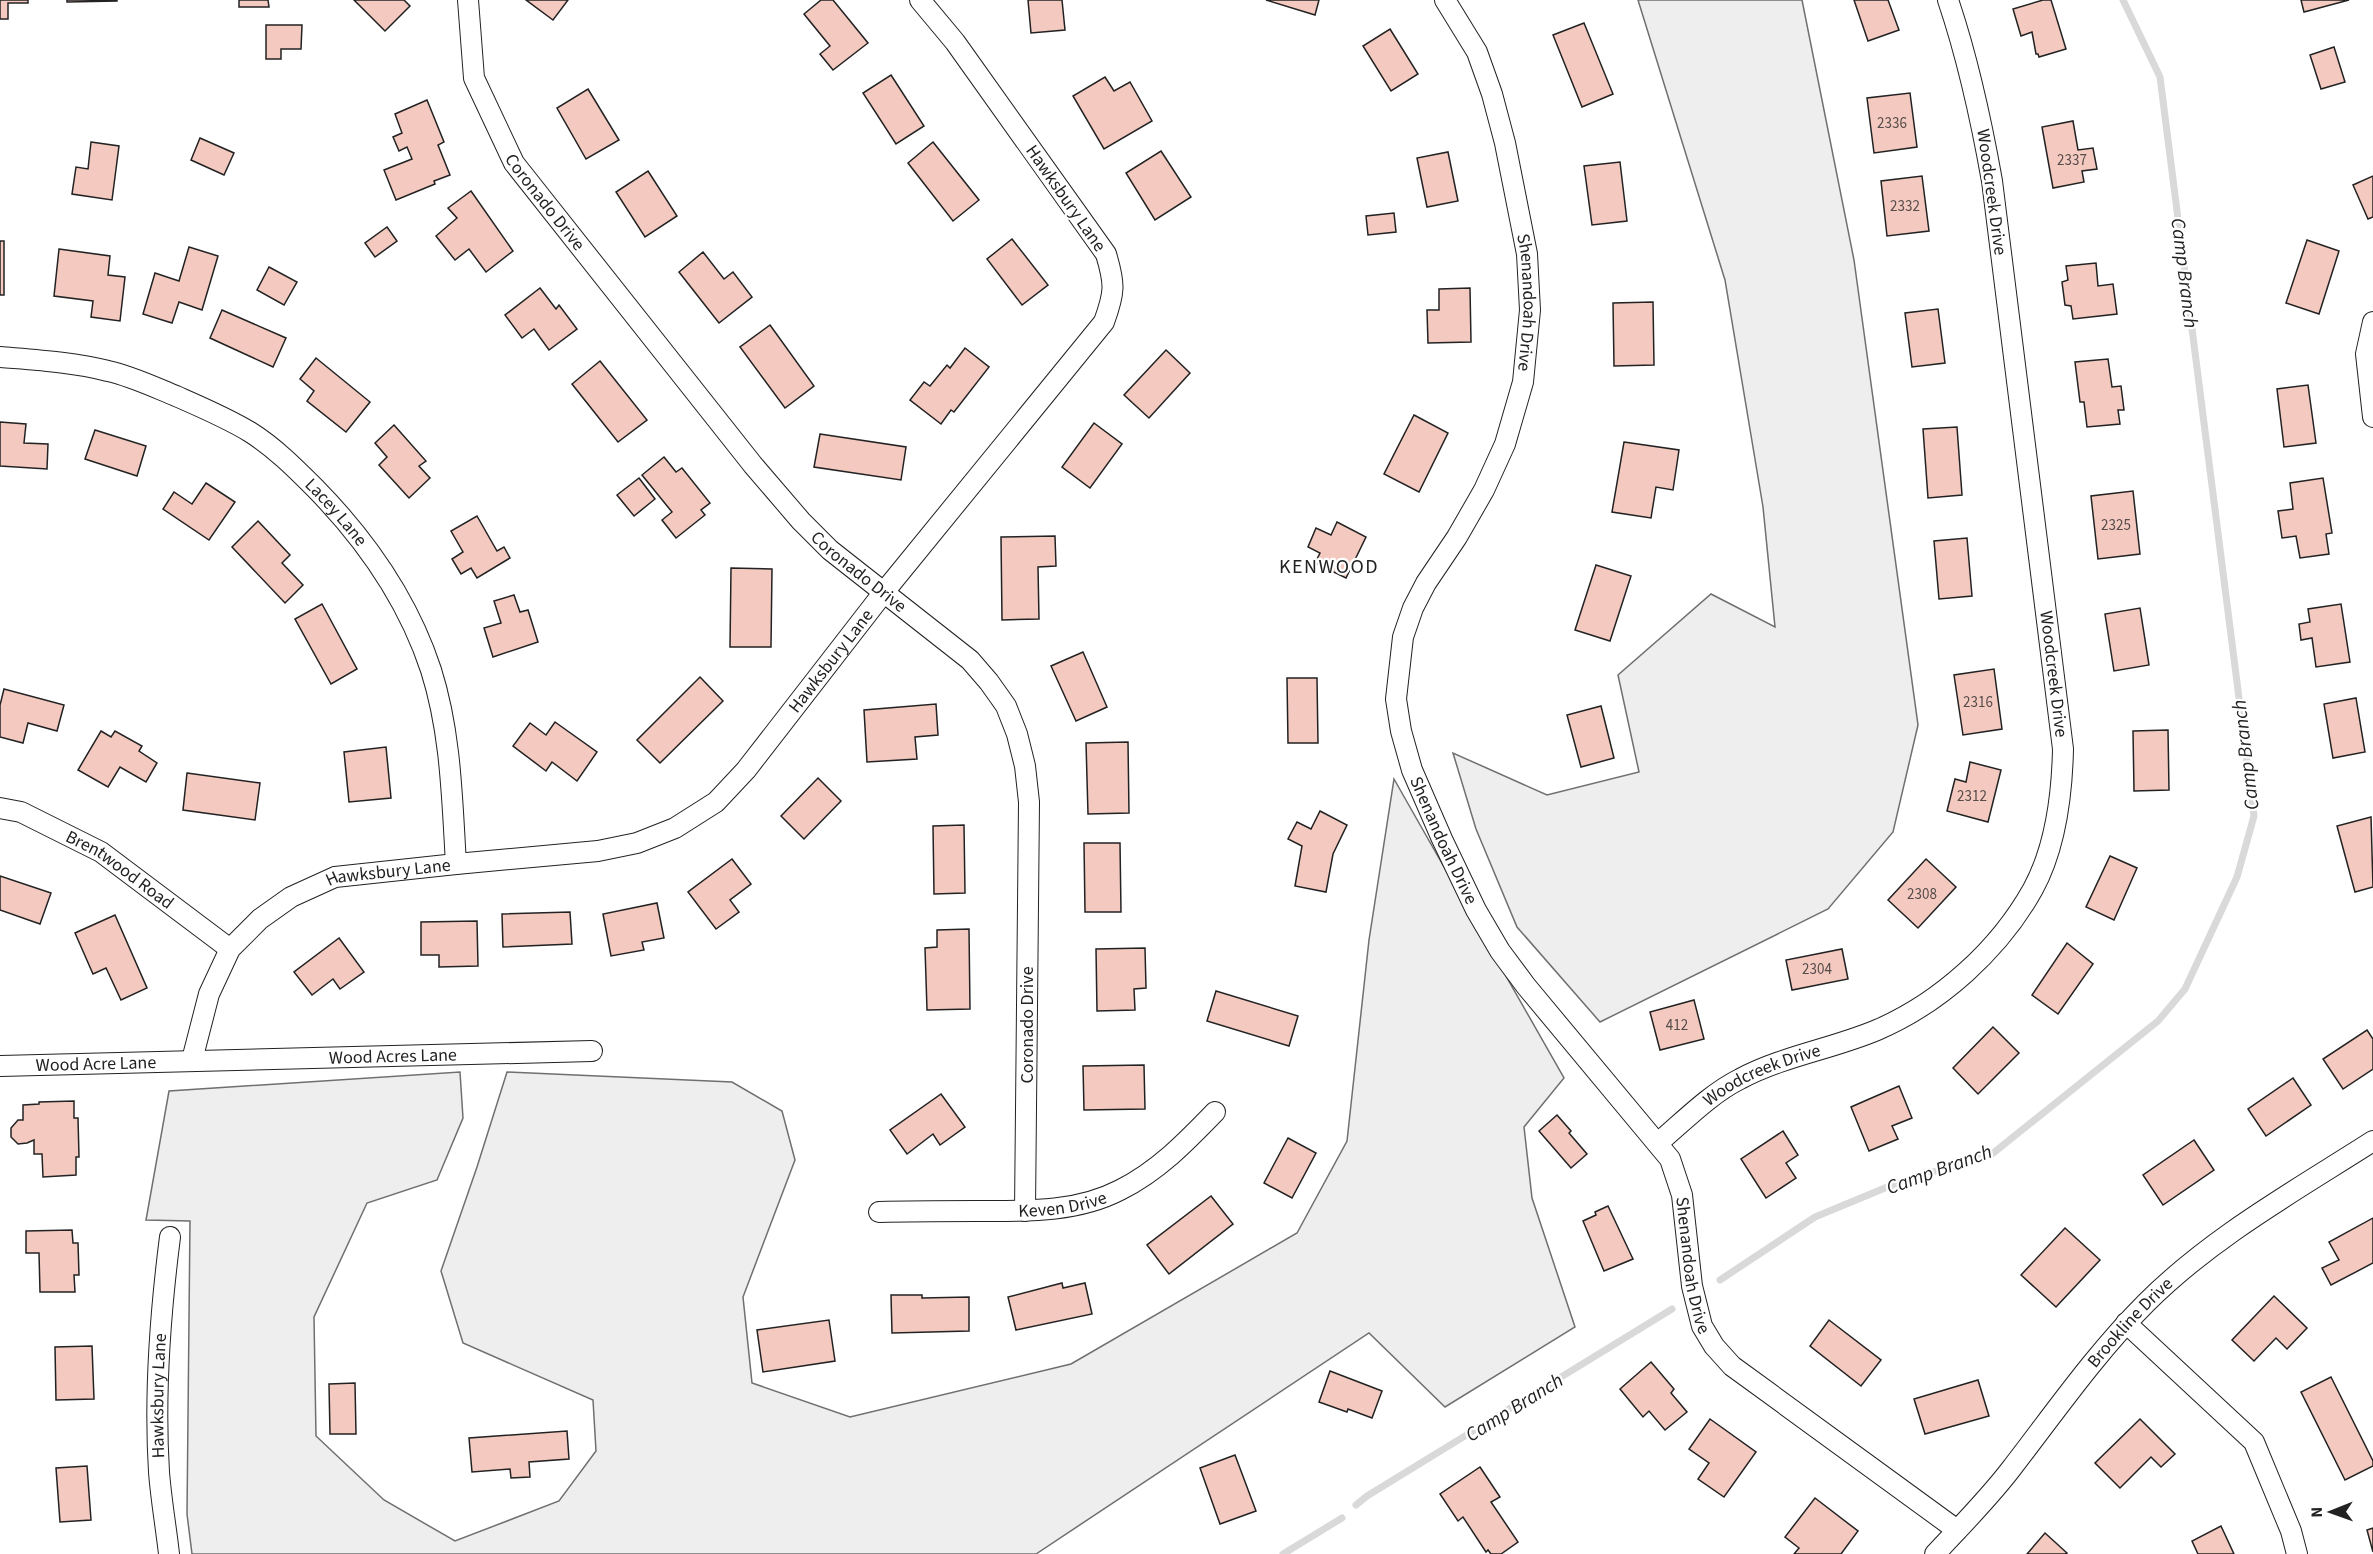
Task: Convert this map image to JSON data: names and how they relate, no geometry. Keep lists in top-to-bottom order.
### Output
{
  "streets": {
    "street": [
      "Woodcreek Drive",
      "Hawksbury Lane",
      "Coronado Drive",
      "Shenandoah Drive",
      "Lacey Lane",
      "Brentwood Road",
      "Wood Acres Lane",
      "Wood Acre Lane",
      "Keven Drive",
      "Brookline Drive"
    ]
  },
  "crossings": [
    ["Woodcreek Drive", "Shenandoah Drive"],
    ["Hawksbury Lane", "Coronado Drive"],
    ["Hawksbury Lane", "Lacey Lane"],
    ["Hawksbury Lane", "Brentwood Road"],
    ["Hawksbury Lane", "Wood Acres Lane"],
    ["Hawksbury Lane", "Wood Acre Lane"],
    ["Coronado Drive", "Keven Drive"],
    ["Shenandoah Drive", "Brookline Drive"],
    ["Wood Acres Lane", "Wood Acre Lane"]
  ],
  "districts": ["KENWOOD"],
  "water": ["Camp Branch"],
  "house_numbers": [
    "2336",
    "2337",
    "2332",
    "2325",
    "2316",
    "2312",
    "2308",
    "2304",
    "412"
  ],
  "north": "left"
}
